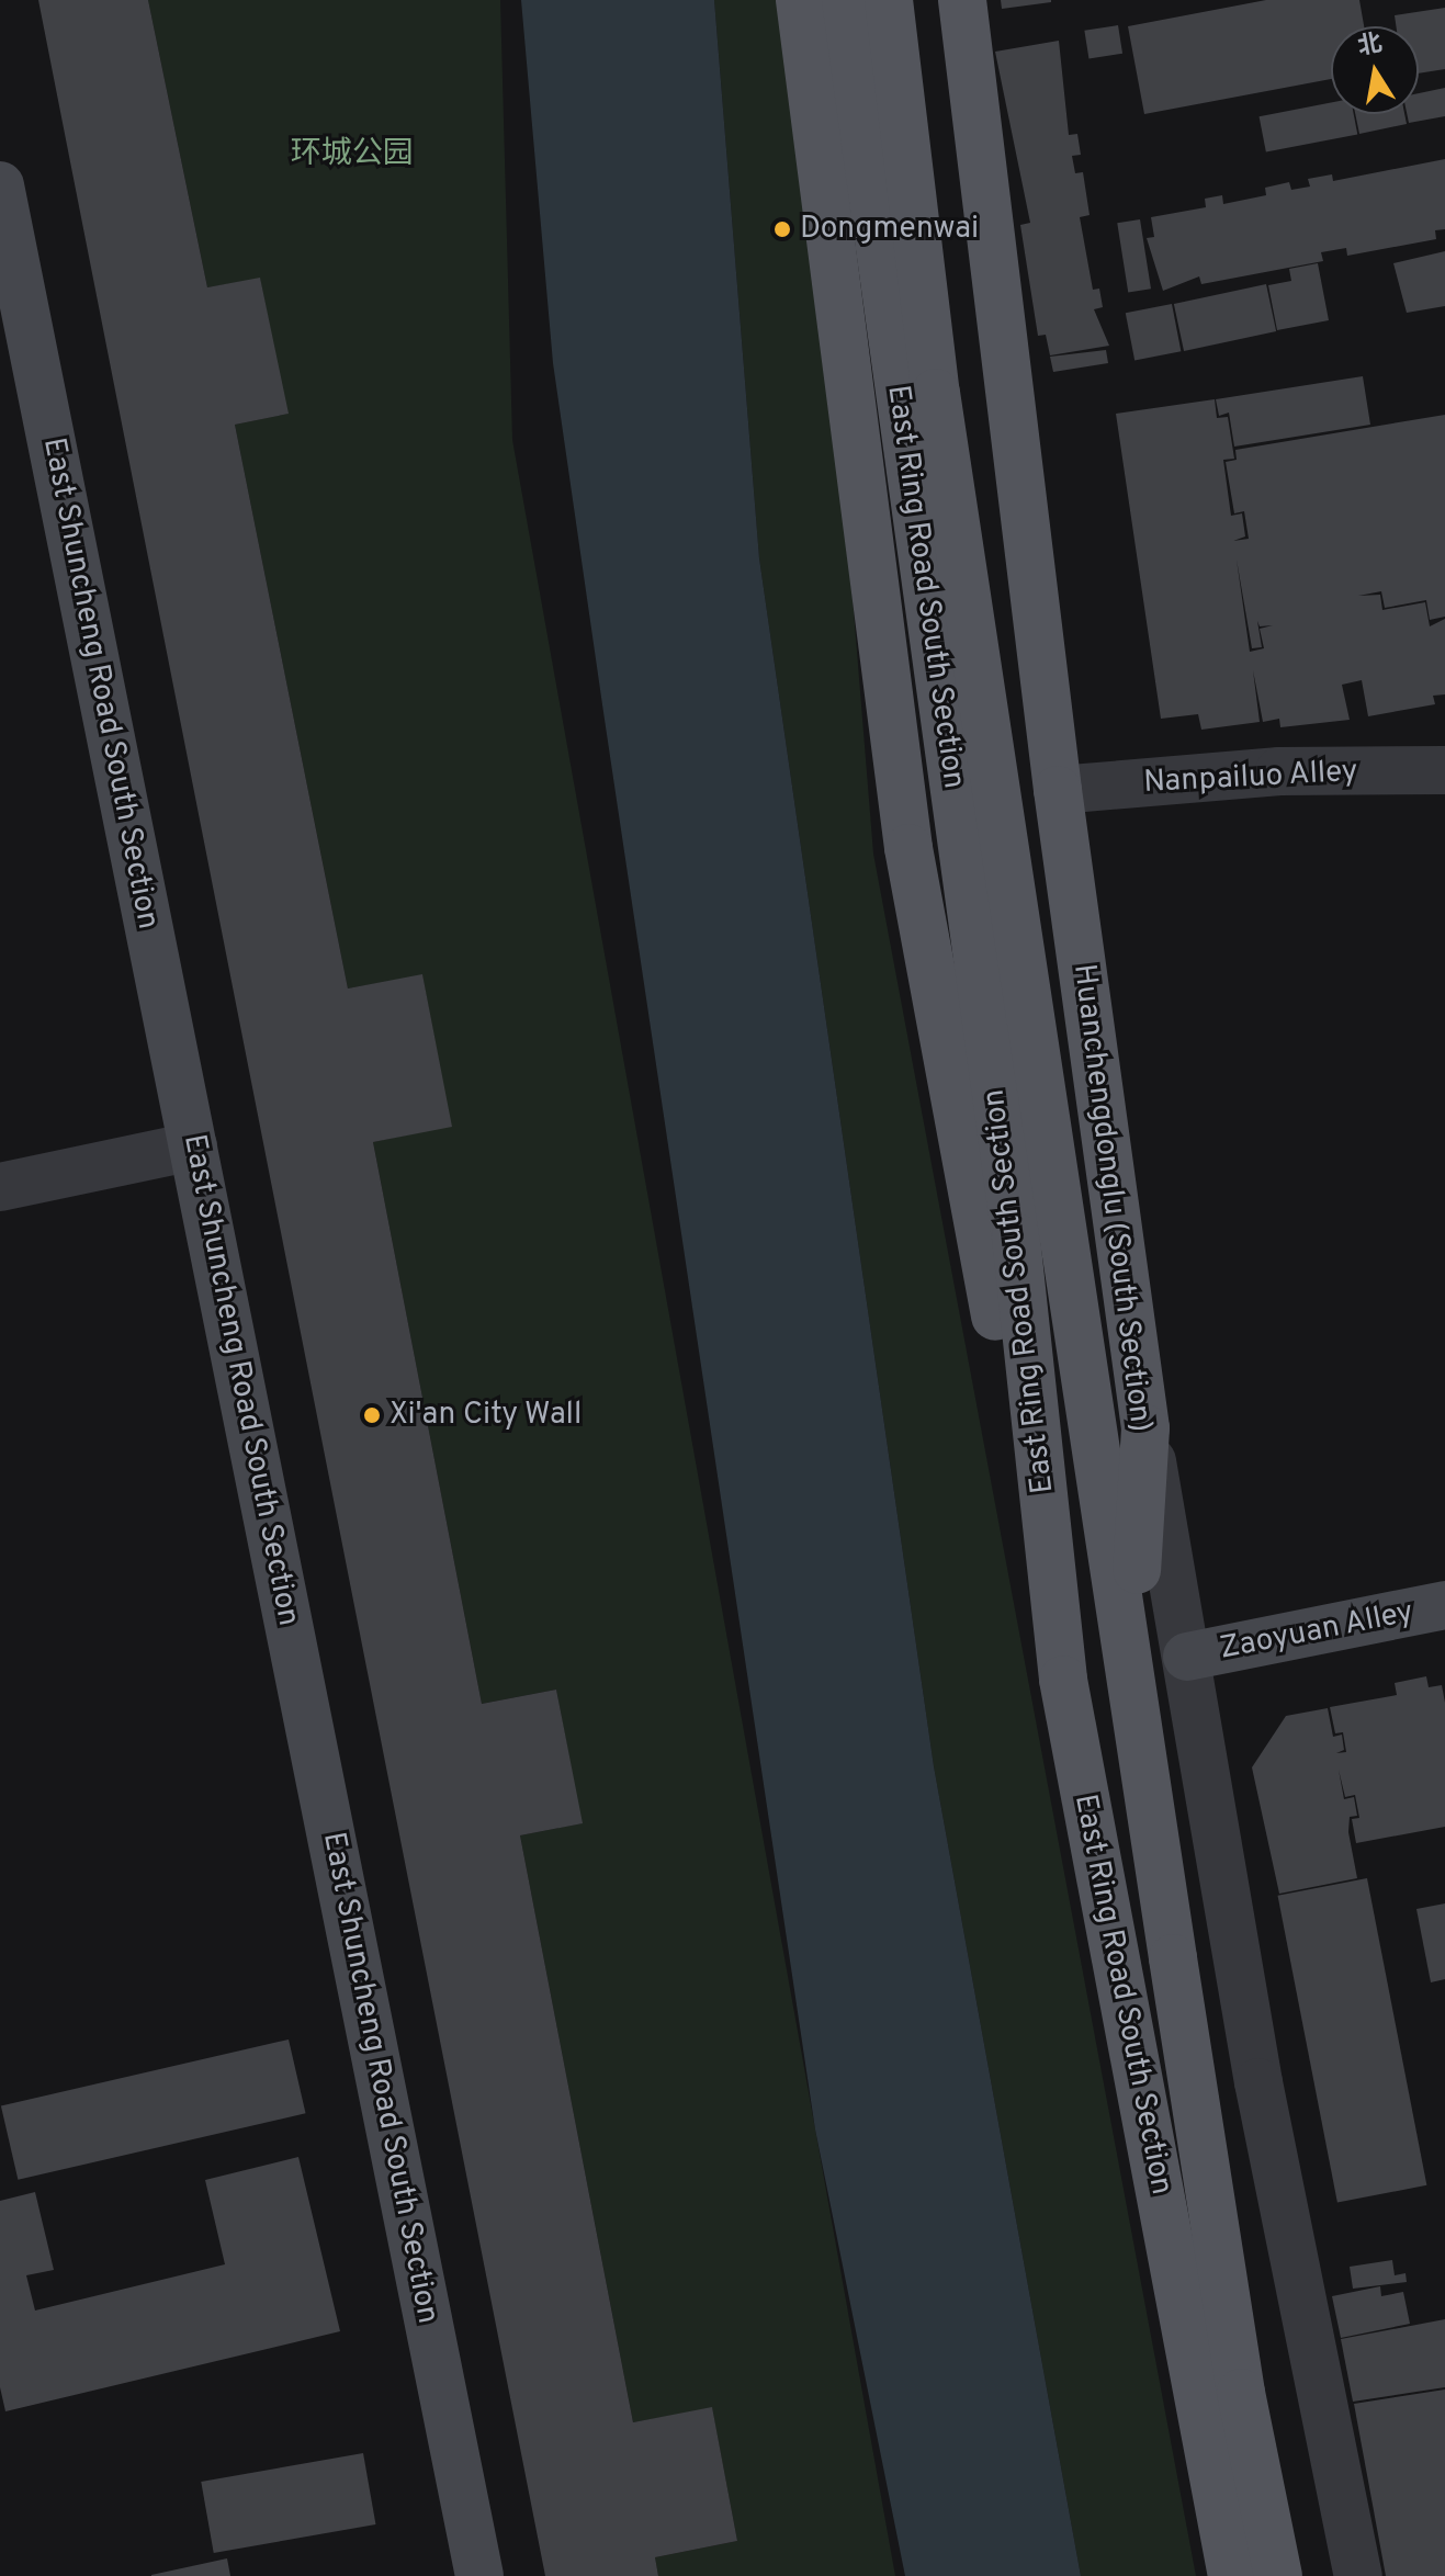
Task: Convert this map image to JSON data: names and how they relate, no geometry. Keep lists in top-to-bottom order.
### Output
{
  "streets": {
    "main road": ["East Ring Road South Section", "Huanchengdonglu (South Section)"],
    "street": ["East Shuncheng Road South Section", "Nanpailuo Alley", "Zaoyuan Alley"]
  },
  "crossings": [
    ["East Ring Road South Section", "Huanchengdonglu (South Section)"],
    ["Nanpailuo Alley", "Huanchengdonglu (South Section)"]
  ],
  "parks": ["环城公园"],
  "places": ["Dongmenwai", "Xi'an City Wall"],
  "north": "top"
}
